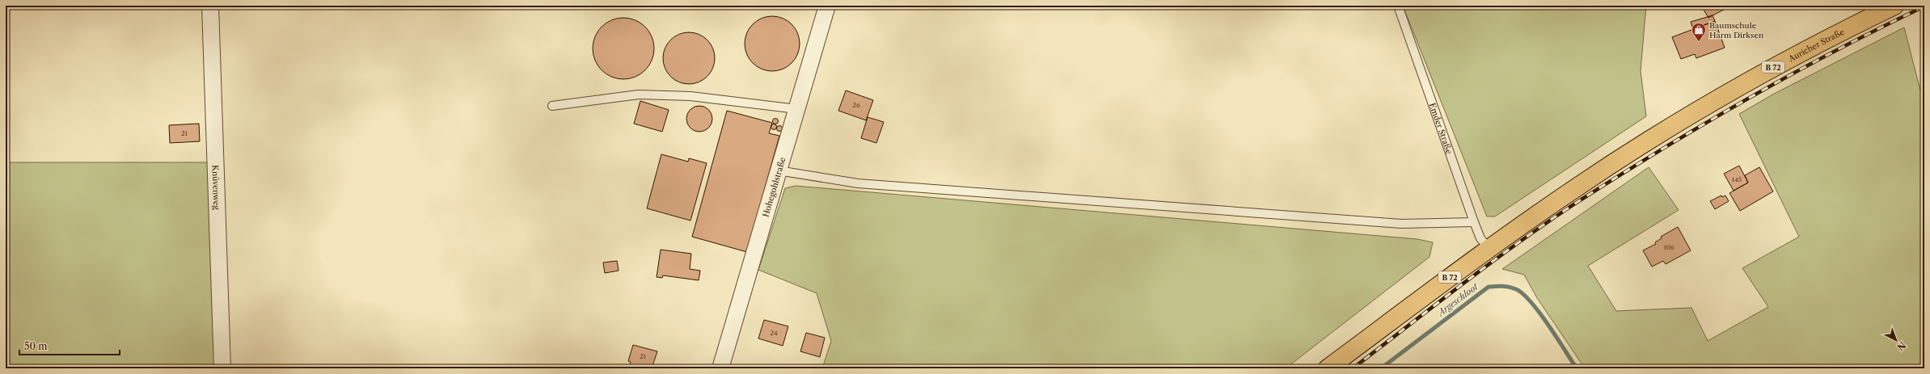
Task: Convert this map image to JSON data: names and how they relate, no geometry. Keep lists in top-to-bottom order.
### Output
{
  "streets": {
    "main road": ["Auricher Straße", "B 72"],
    "street": ["Hohegohlstraße", "Knüvenweg"],
    "lane": ["Emder Straße"]
  },
  "crossings": [
    ["Auricher Straße", "B 72"],
    ["Auricher Straße", "Emder Straße"],
    ["B 72", "Emder Straße"]
  ],
  "water": ["Argeschloot"],
  "places": {
    "shop": ["Baumschule Harm Dirksen"]
  },
  "house_numbers": [
    "26",
    "21",
    "145",
    "106",
    "24",
    "21"
  ],
  "scale_bar": "50 m",
  "north": "bottom right"
}
